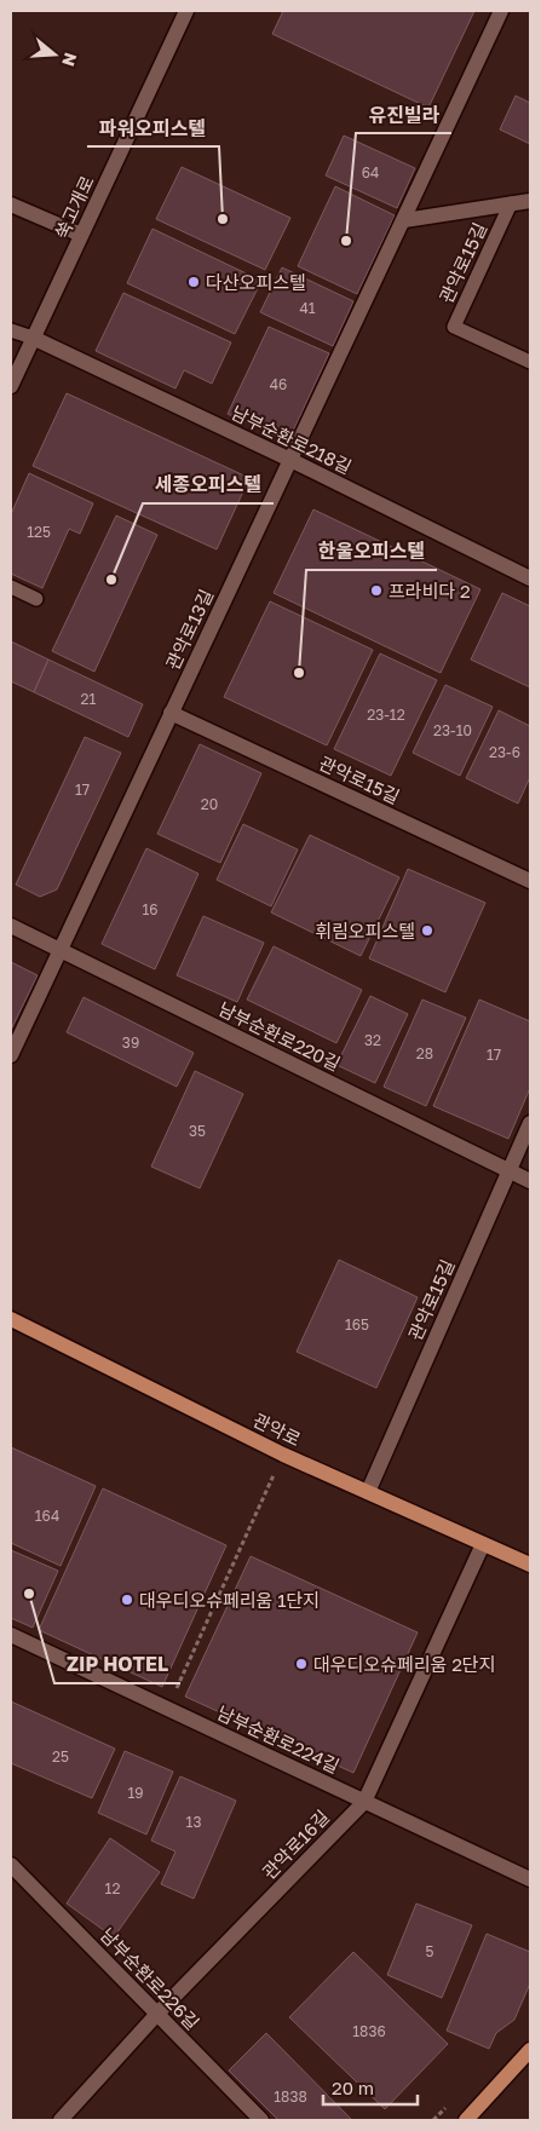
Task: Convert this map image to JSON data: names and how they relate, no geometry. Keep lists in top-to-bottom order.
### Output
{
  "streets": {
    "main road": ["관악로"],
    "street": [
      "쑥고개로",
      "관악로15길",
      "남부순환로218길",
      "관악로13길",
      "남부순환로220길",
      "남부순환로224길",
      "관악로16길",
      "남부순환로226길"
    ]
  },
  "crossings": [
    ["쑥고개로", "남부순환로218길"],
    ["관악로15길", "관악로13길"],
    ["관악로15길", "남부순환로220길"],
    ["관악로15길", "관악로"],
    ["남부순환로218길", "관악로13길"],
    ["관악로13길", "남부순환로220길"],
    ["관악로", "관악로16길"],
    ["남부순환로224길", "관악로16길"],
    ["관악로16길", "남부순환로226길"]
  ],
  "places": [
    "파워오피스텔",
    "유진빌라",
    "다산오피스텔",
    "세종오피스텔",
    "프라비다 2",
    "한울오피스텔",
    "휘림오피스텔",
    "ZIP HOTEL",
    "대우디오슈페리움 1단지",
    "대우디오슈페리움 2단지"
  ],
  "house_numbers": [
    "64",
    "41",
    "46",
    "125",
    "21",
    "23-12",
    "23-10",
    "23-6",
    "17",
    "20",
    "16",
    "32",
    "39",
    "28",
    "17",
    "35",
    "165",
    "164",
    "25",
    "19",
    "13",
    "12",
    "5",
    "1836",
    "1838"
  ],
  "scale_bar": "20 m",
  "north": "right"
}
